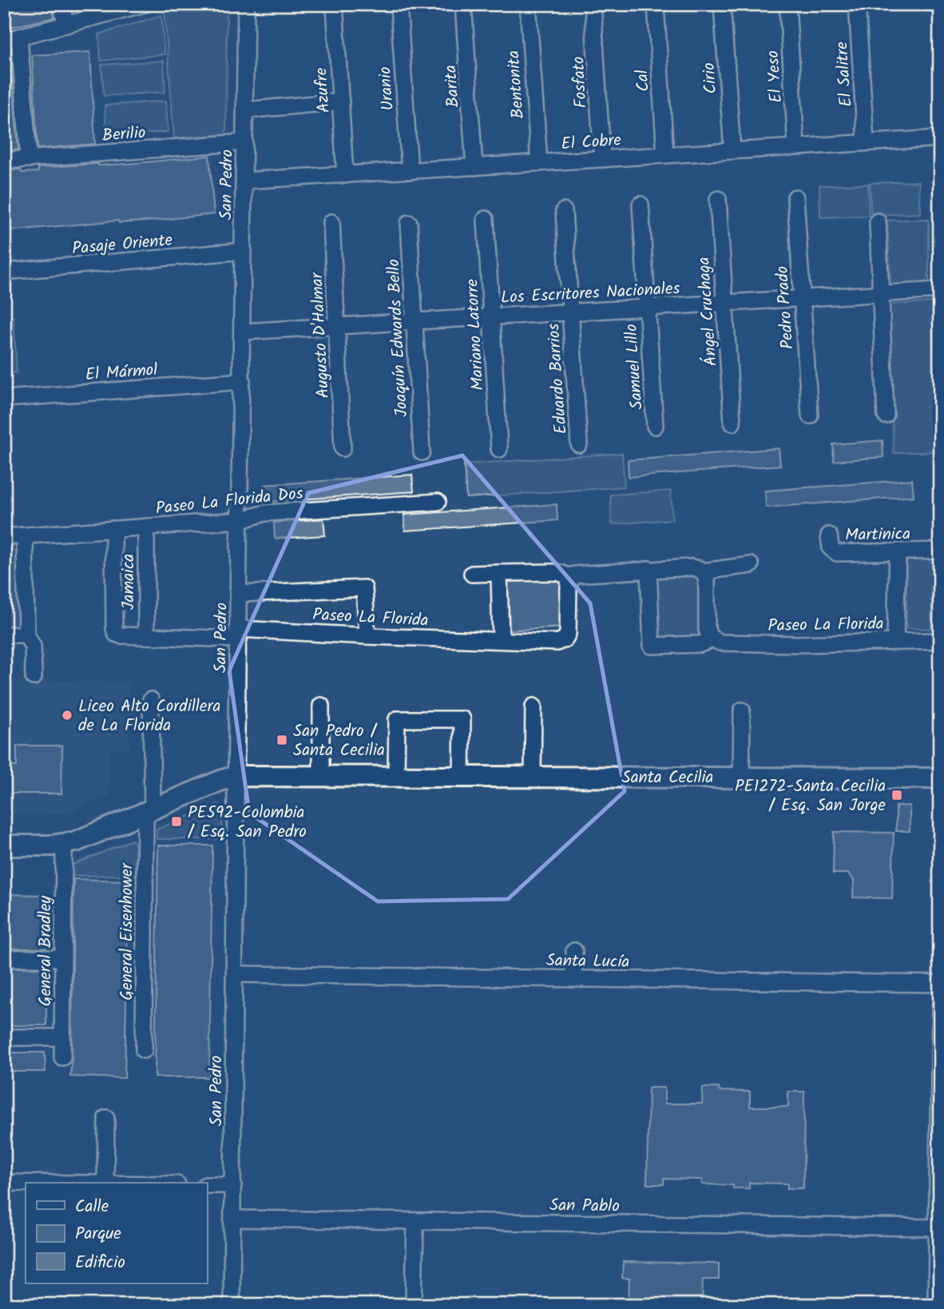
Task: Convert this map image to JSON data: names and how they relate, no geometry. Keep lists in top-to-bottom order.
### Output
{
  "streets": {
    "main road": ["Santa Cecilia"],
    "street": [
      "El Salitre",
      "El Yeso",
      "Cirio",
      "Cal",
      "Fosfato",
      "Bentonita",
      "Barita",
      "Uranio",
      "Azufre",
      "Berilio",
      "El Cobre",
      "San Pedro",
      "Pasaje Oriente",
      "Los Escritores Nacionales",
      "Pedro Prado",
      "Ángel Cruchaga",
      "Mariano Latorre",
      "Augusto D'Halmar",
      "Joaquín Edwards Bello",
      "Samuel Lillo",
      "El Mármol",
      "Eduardo Barrios",
      "Paseo La Florida Dos",
      "Martinica",
      "Jamaica",
      "Paseo La Florida",
      "General Eisenhower",
      "General Bradley",
      "Santa Lucía",
      "San Pablo"
    ]
  },
  "crossings": [
    ["El Salitre", "El Cobre"],
    ["El Yeso", "El Cobre"],
    ["Cirio", "El Cobre"],
    ["Cal", "El Cobre"],
    ["Fosfato", "El Cobre"],
    ["Bentonita", "El Cobre"],
    ["Barita", "El Cobre"],
    ["Uranio", "El Cobre"],
    ["Azufre", "El Cobre"],
    ["Berilio", "San Pedro"],
    ["El Cobre", "San Pedro"],
    ["San Pedro", "Pasaje Oriente"],
    ["San Pedro", "Los Escritores Nacionales"],
    ["San Pedro", "El Mármol"],
    ["San Pedro", "Paseo La Florida Dos"],
    ["San Pedro", "Paseo La Florida"],
    ["San Pedro", "Santa Cecilia"],
    ["San Pedro", "Santa Lucía"],
    ["San Pedro", "San Pablo"],
    ["Los Escritores Nacionales", "Pedro Prado"],
    ["Los Escritores Nacionales", "Ángel Cruchaga"],
    ["Los Escritores Nacionales", "Mariano Latorre"],
    ["Los Escritores Nacionales", "Augusto D'Halmar"],
    ["Los Escritores Nacionales", "Joaquín Edwards Bello"],
    ["Los Escritores Nacionales", "Samuel Lillo"],
    ["Los Escritores Nacionales", "Eduardo Barrios"],
    ["Paseo La Florida Dos", "Jamaica"],
    ["Jamaica", "Paseo La Florida"],
    ["Santa Cecilia", "General Eisenhower"],
    ["Santa Cecilia", "General Bradley"]
  ],
  "places": {
    "other": ["Liceo Alto Cordillera de La Florida"],
    "transit": ["San Pedro / Santa Cecilia", "PE1272-Santa Cecilia / Esq. San Jorge", "PE592-Colombia / Esq. San Pedro"]
  },
  "legend": ["Calle", "Parque", "Edificio"]
}
